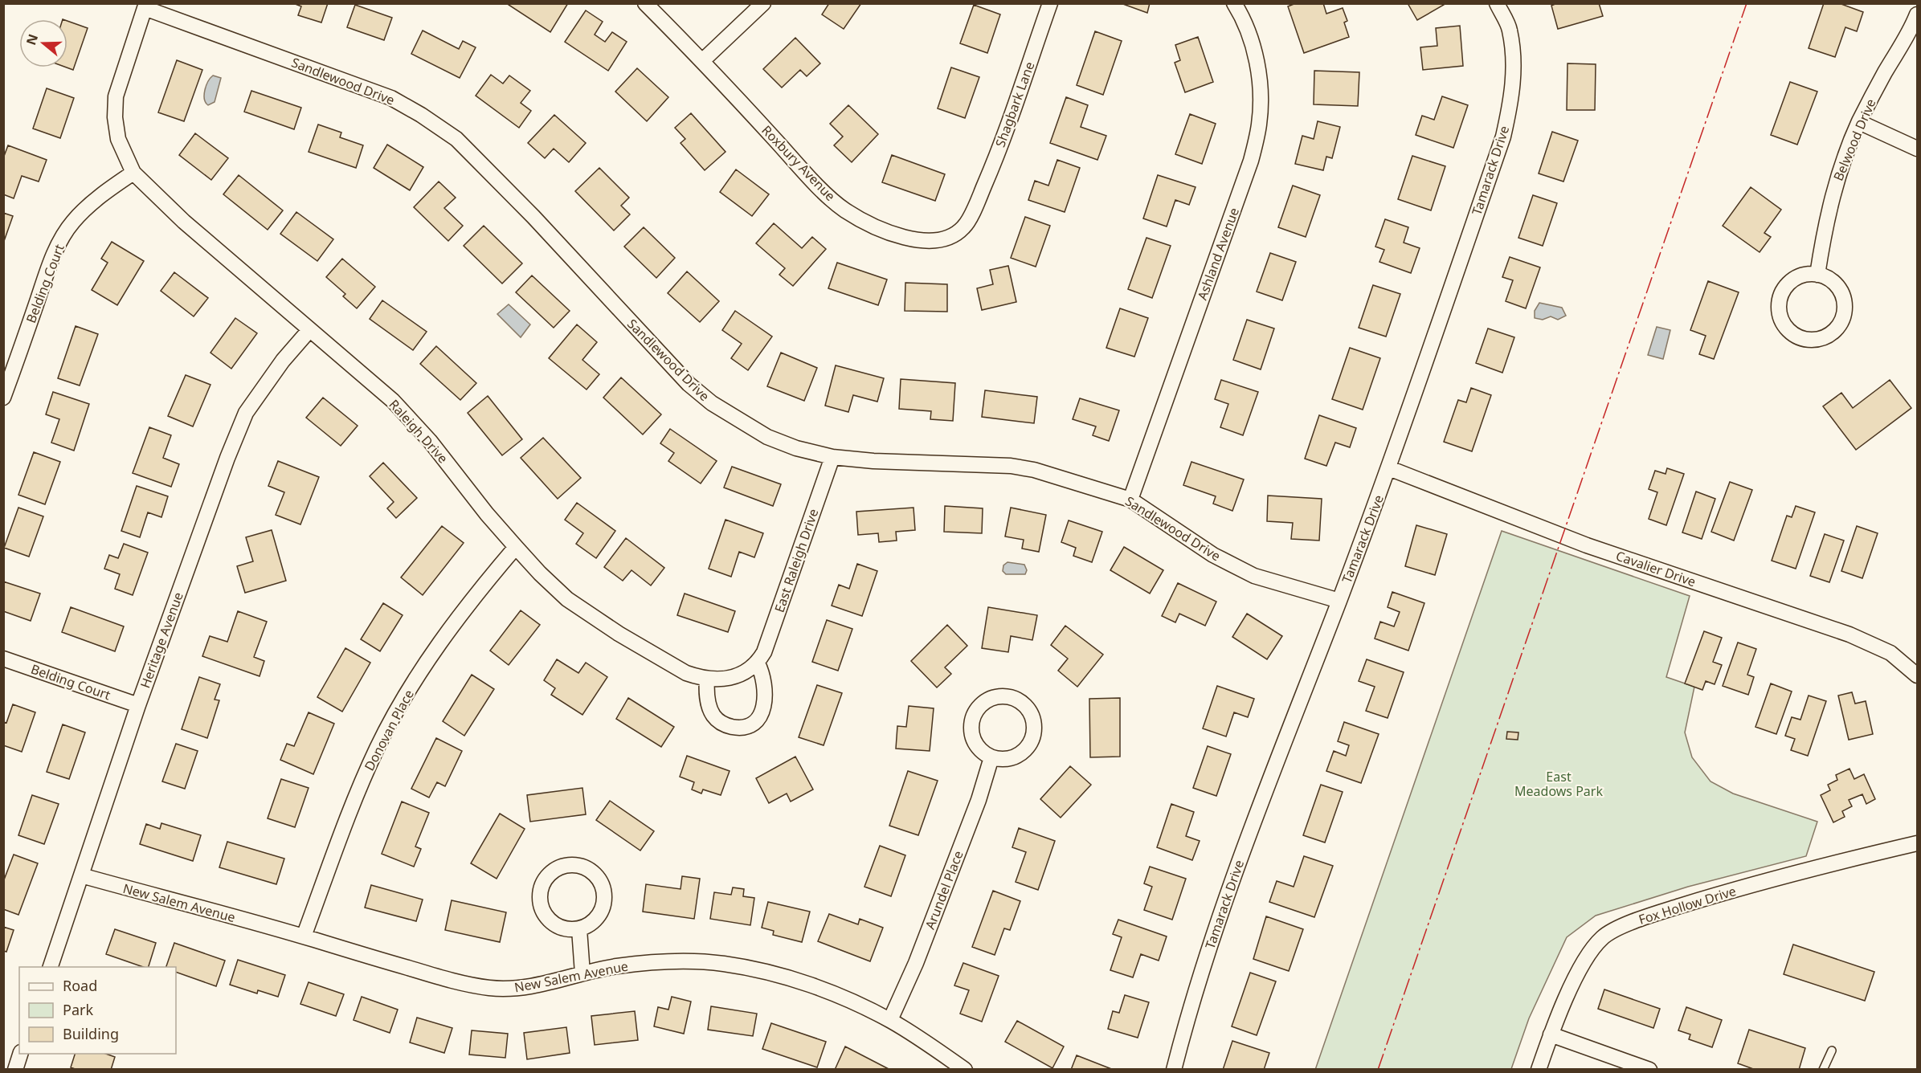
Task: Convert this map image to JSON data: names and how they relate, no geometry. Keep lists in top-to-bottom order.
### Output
{
  "streets": {
    "street": [
      "Sandlewood Drive",
      "Shagbark Lane",
      "Belwood Drive",
      "Roxbury Avenue",
      "Tamarack Drive",
      "Ashland Avenue",
      "Belding Court",
      "Raleigh Drive",
      "East Raleigh Drive",
      "Cavalier Drive",
      "Heritage Avenue",
      "Donovan Place",
      "Arundel Place",
      "New Salem Avenue",
      "Fox Hollow Drive"
    ]
  },
  "crossings": [
    ["Sandlewood Drive", "Tamarack Drive"],
    ["Sandlewood Drive", "Ashland Avenue"],
    ["Sandlewood Drive", "East Raleigh Drive"],
    ["Shagbark Lane", "Roxbury Avenue"],
    ["Tamarack Drive", "Cavalier Drive"],
    ["Belding Court", "Raleigh Drive"],
    ["Belding Court", "Heritage Avenue"],
    ["Raleigh Drive", "East Raleigh Drive"],
    ["Raleigh Drive", "Heritage Avenue"],
    ["Raleigh Drive", "Donovan Place"],
    ["Heritage Avenue", "New Salem Avenue"],
    ["Donovan Place", "New Salem Avenue"],
    ["Arundel Place", "New Salem Avenue"]
  ],
  "parks": ["East Meadows Park"],
  "legend": ["Road", "Park", "Building"],
  "north": "left"
}
